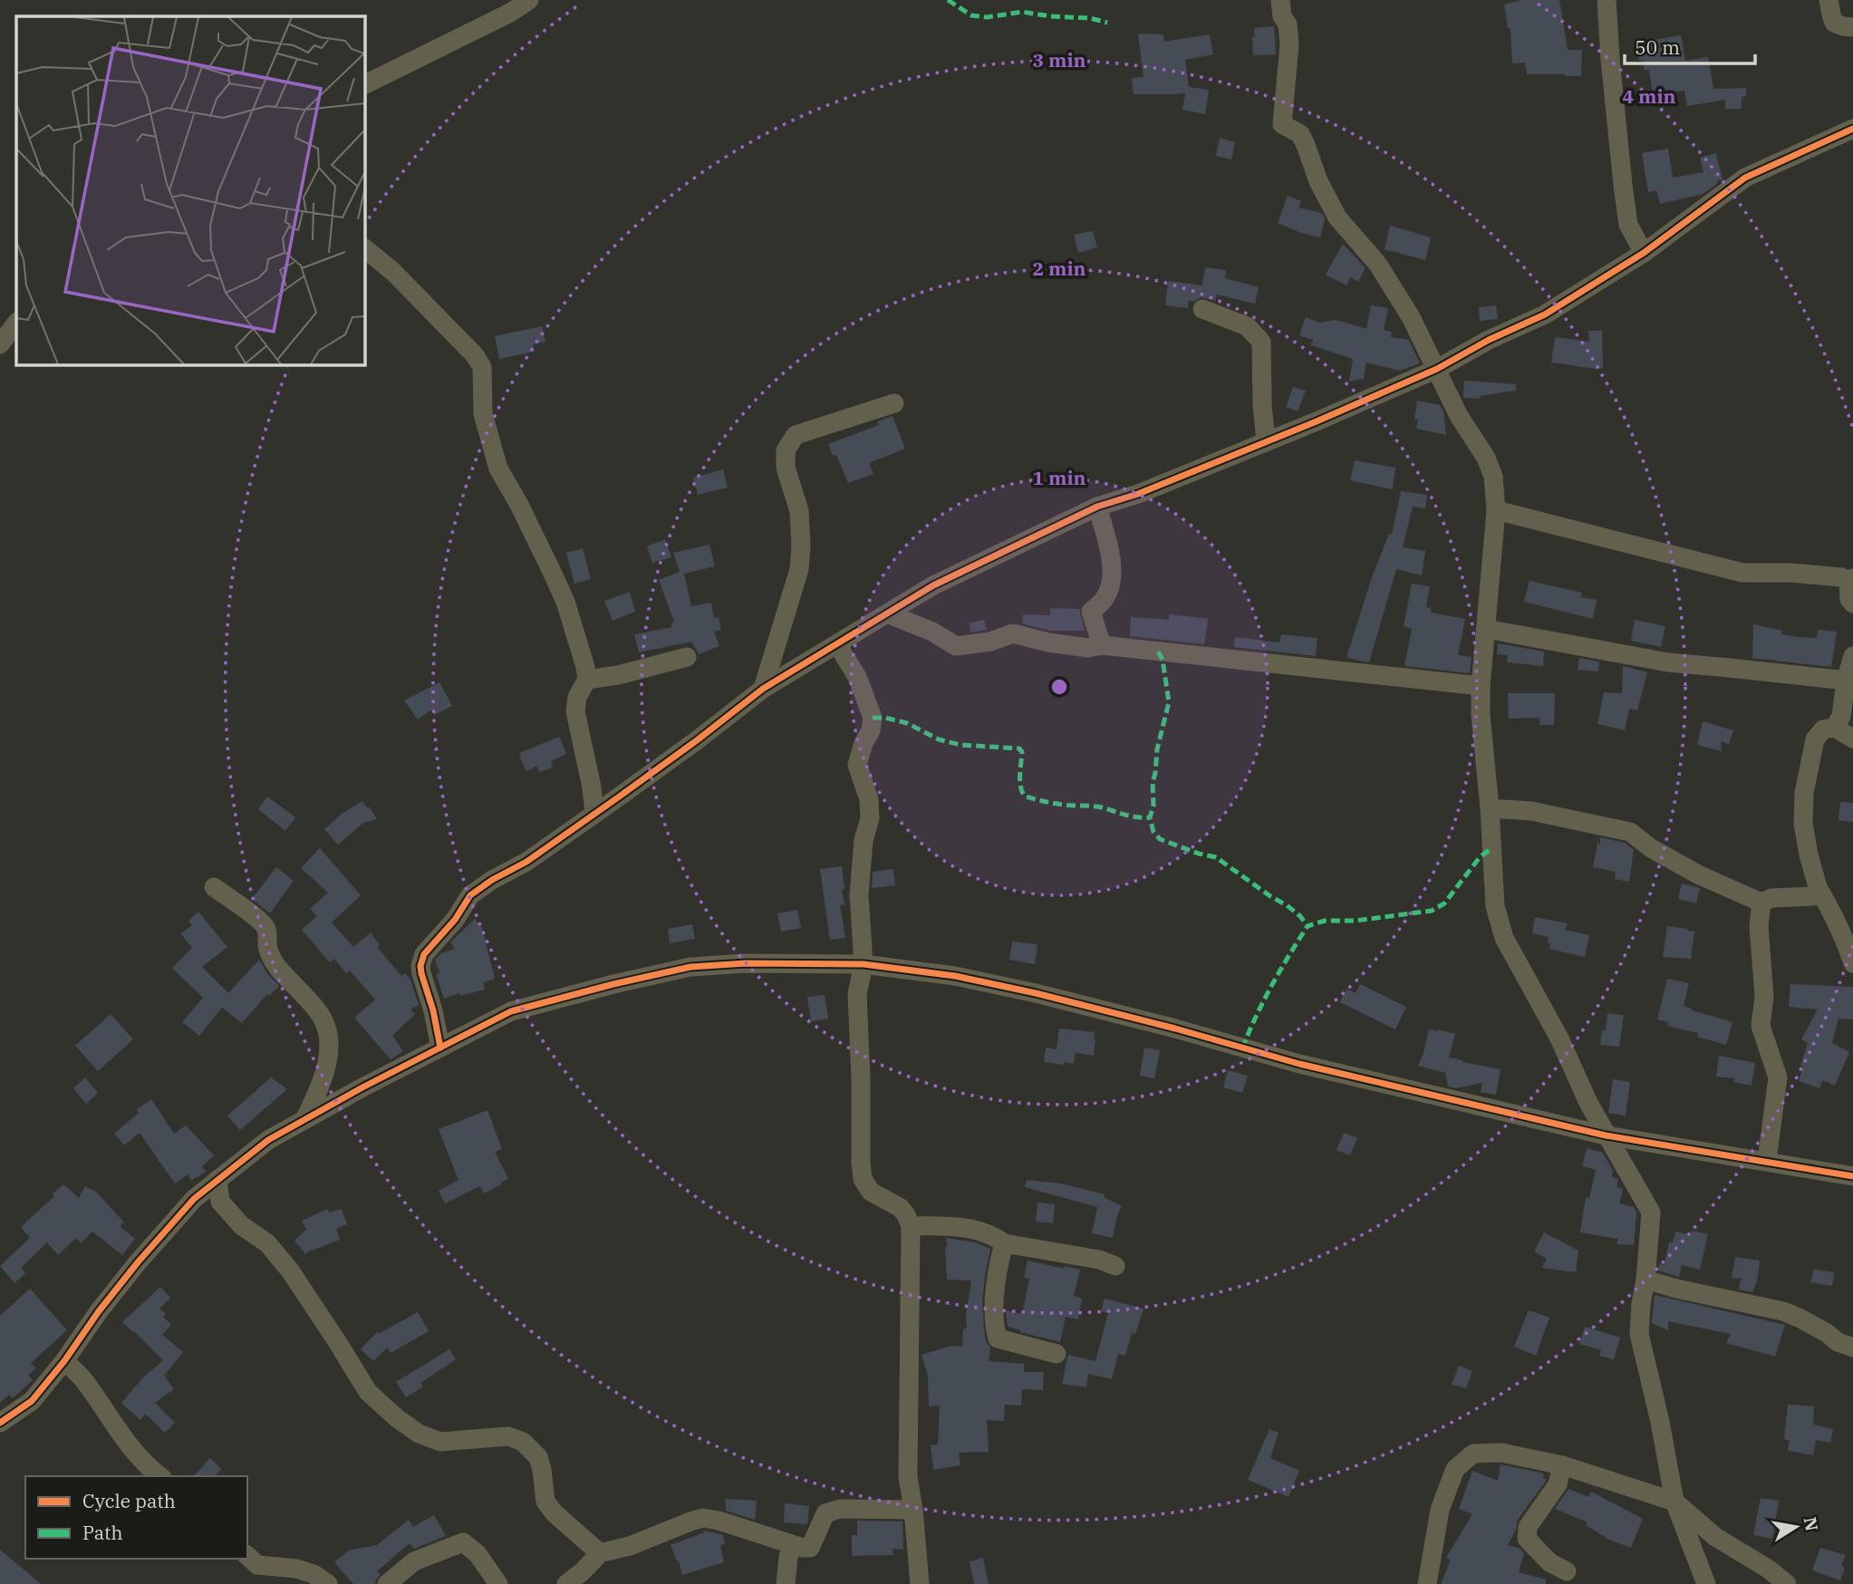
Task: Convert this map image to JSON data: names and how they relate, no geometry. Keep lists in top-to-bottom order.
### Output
{
  "legend": ["Cycle path", "Path"],
  "scale_bar": "50 m",
  "north": "right",
  "rings": [
    "3 min",
    "4 min",
    "2 min",
    "1 min"
  ]
}
